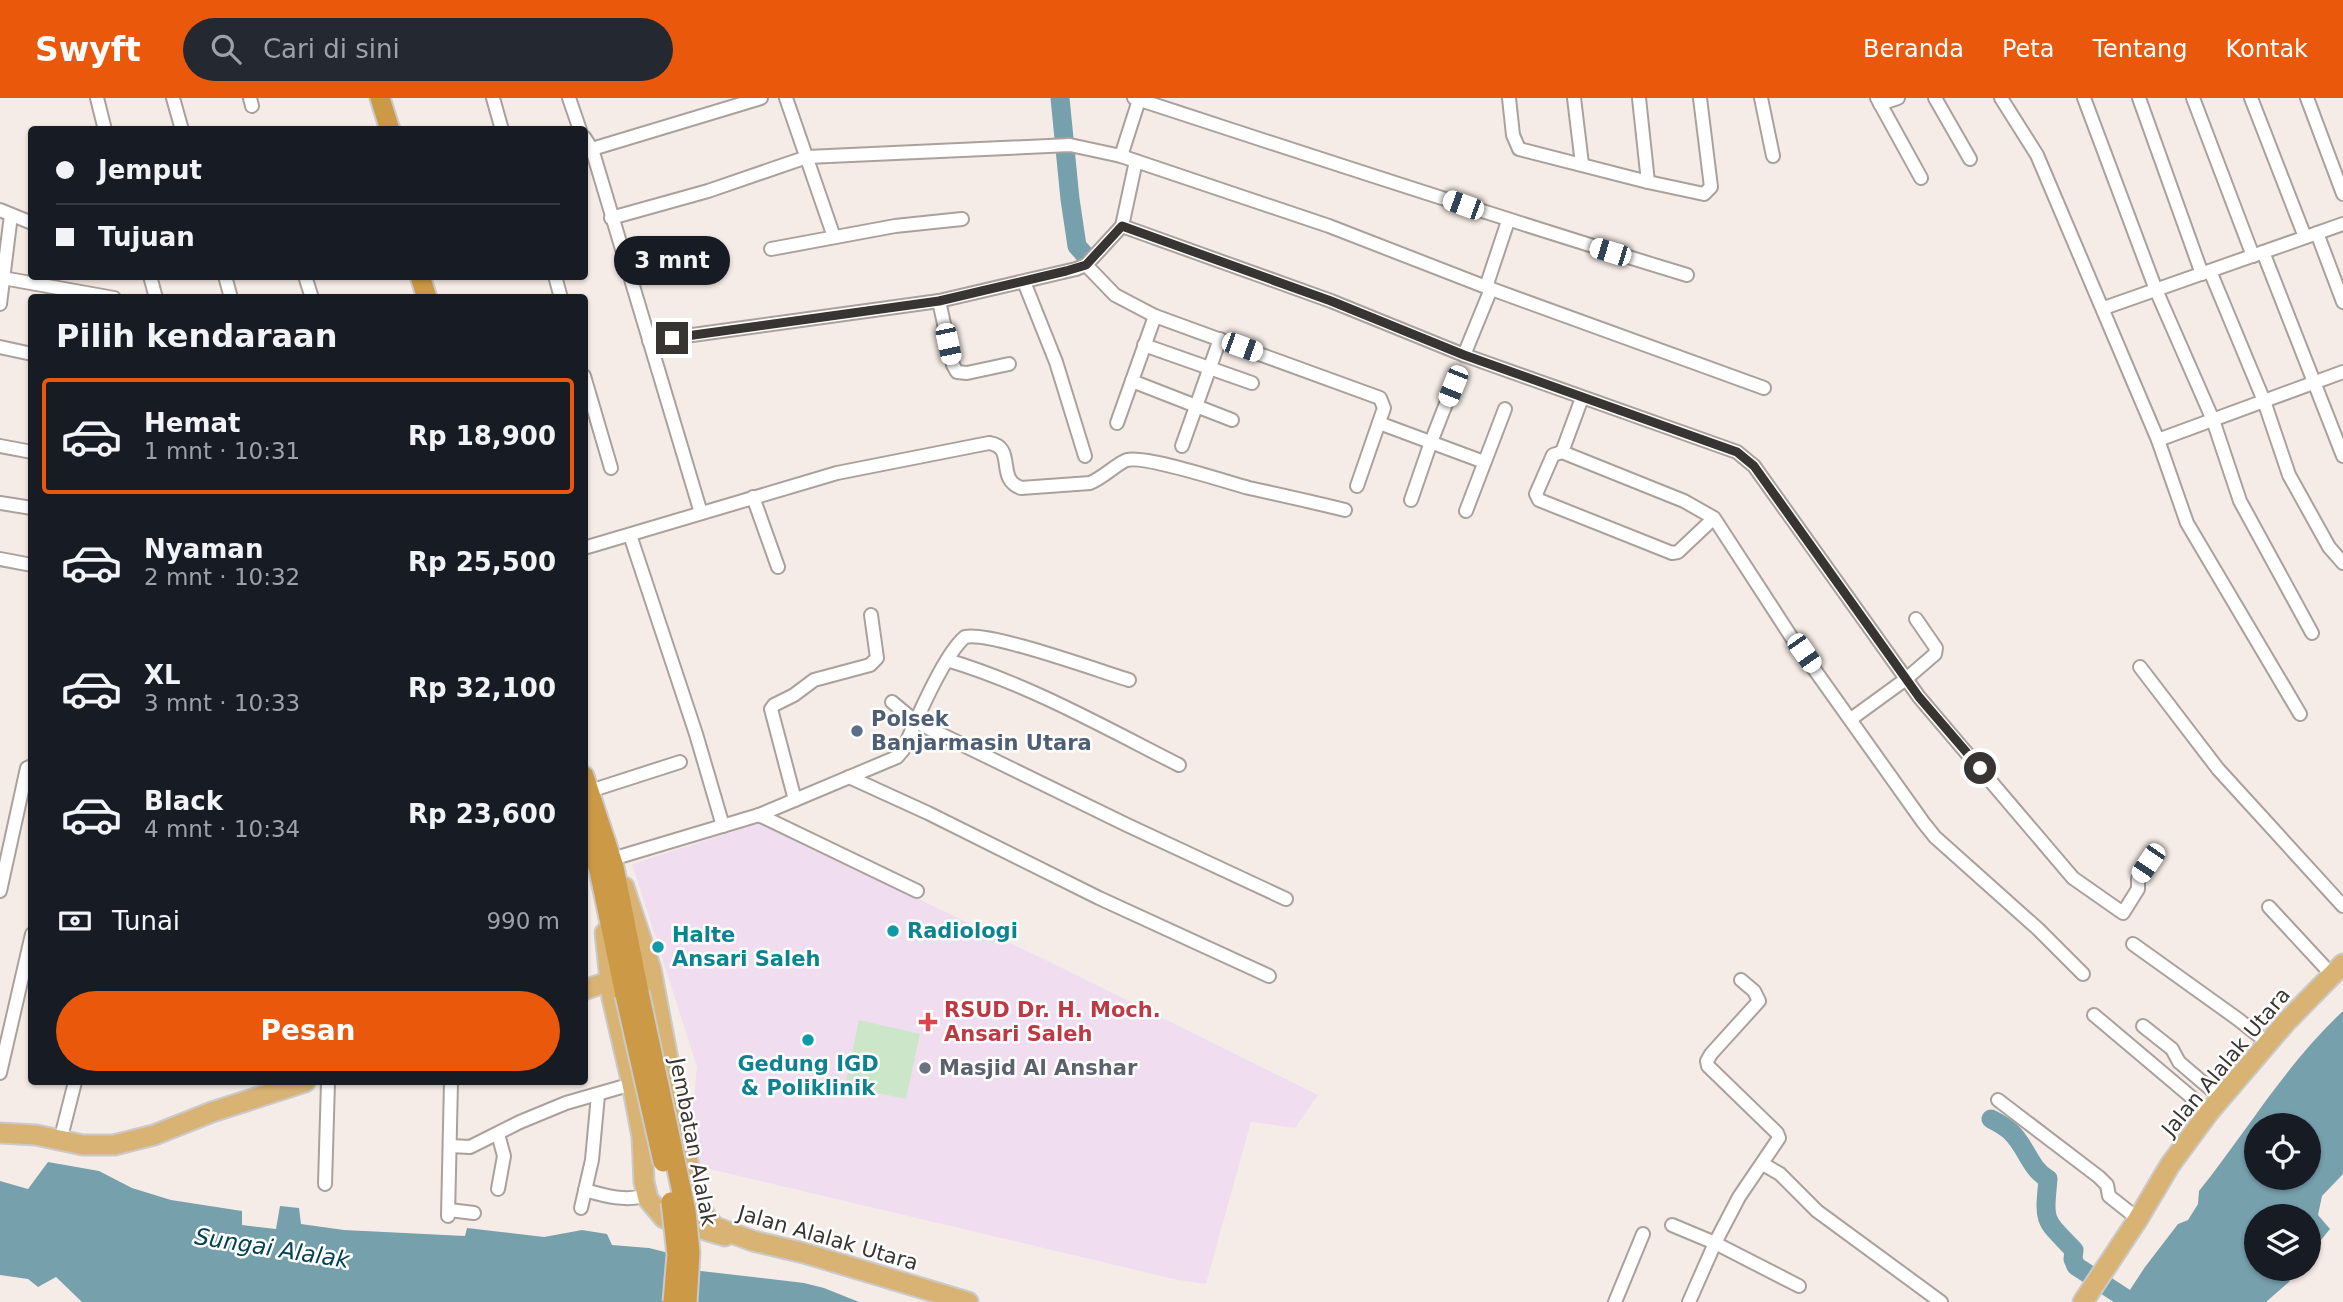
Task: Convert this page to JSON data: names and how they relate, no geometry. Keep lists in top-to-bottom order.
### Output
{
  "streets": {
    "highway": ["Jembatan Alalak"],
    "main road": ["Jalan Alalak Utara"]
  },
  "water": ["Sungai Alalak"],
  "places": {
    "other": [
      "Polsek Banjarmasin Utara",
      "Radiologi",
      "Halte Ansari Saleh",
      "Gedung IGD & Poliklinik",
      "Masjid Al Anshar"
    ],
    "health": ["RSUD Dr. H. Moch. Ansari Saleh"]
  },
  "page": {
    "header": "Swyft",
    "search": "Cari di sini",
    "nav": [
      "Beranda",
      "Peta",
      "Tentang",
      "Kontak"
    ],
    "banner": ["Jemput", "Tujuan"],
    "bubble": "3 mnt",
    "heading": "Pilih kendaraan",
    "list": [
      {
        "name": "Hemat",
        "note": "1 mnt · 10:31",
        "value": "Rp 18,900"
      },
      {
        "name": "Nyaman",
        "note": "2 mnt · 10:32",
        "value": "Rp 25,500"
      },
      {
        "name": "XL",
        "note": "3 mnt · 10:33",
        "value": "Rp 32,100"
      },
      {
        "name": "Black",
        "note": "4 mnt · 10:34",
        "value": "Rp 23,600"
      }
    ],
    "pay": ["Tunai", "990 m"],
    "buttons": "Pesan"
  }
}
